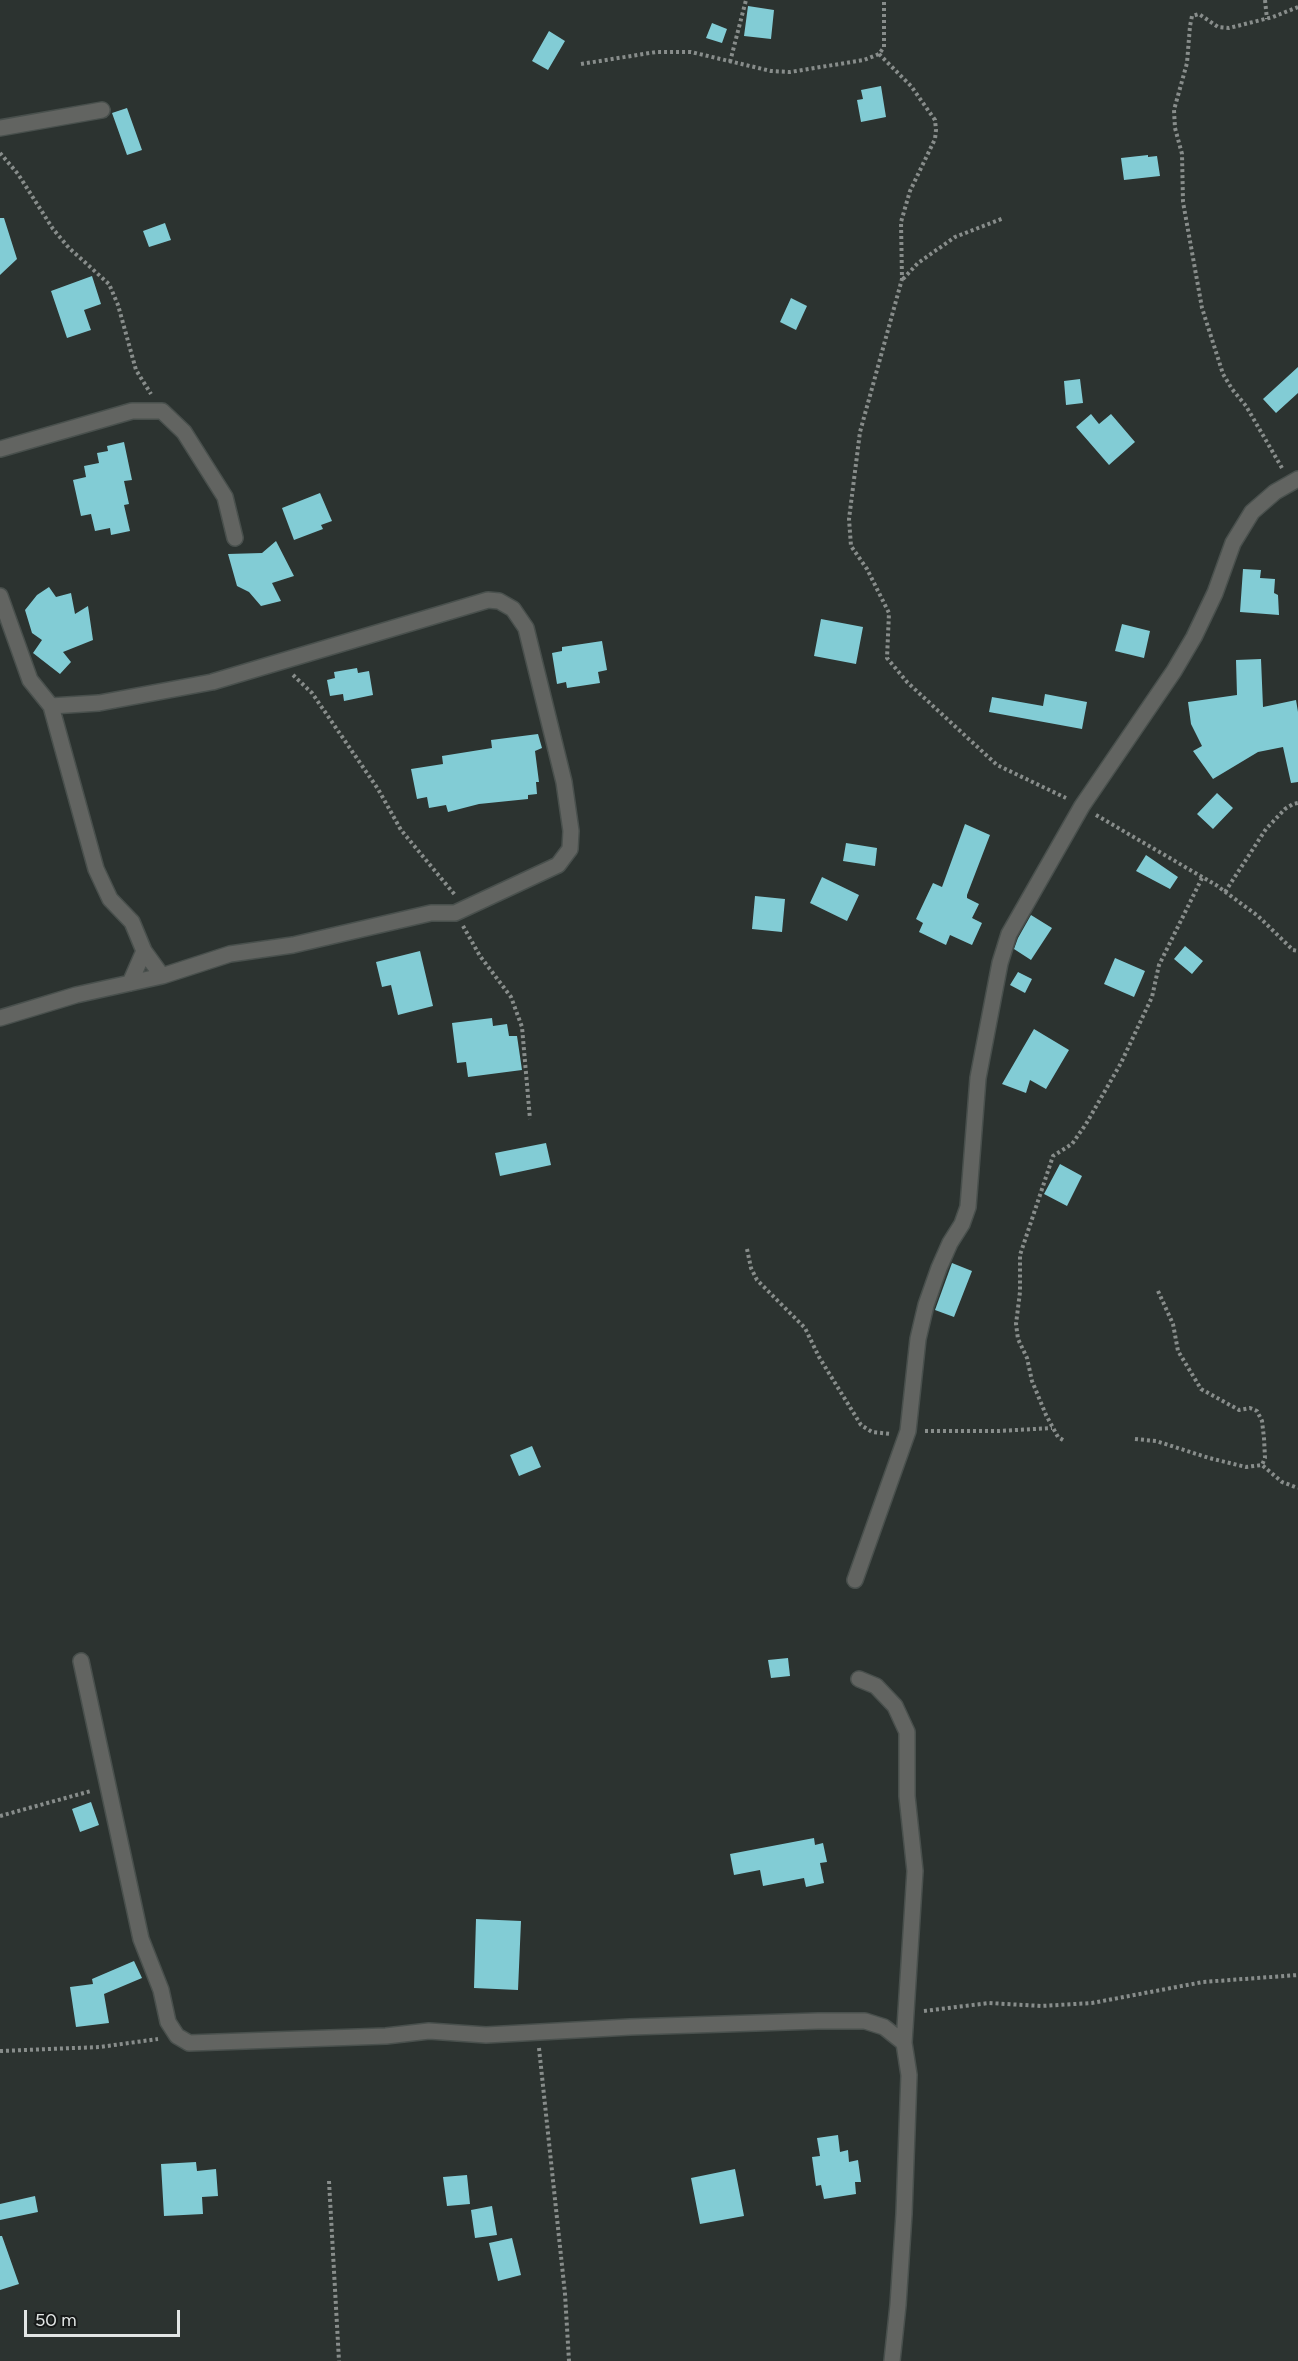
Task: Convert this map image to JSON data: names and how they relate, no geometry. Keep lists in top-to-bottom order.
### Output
{
  "scale_bar": "50 m"
}
